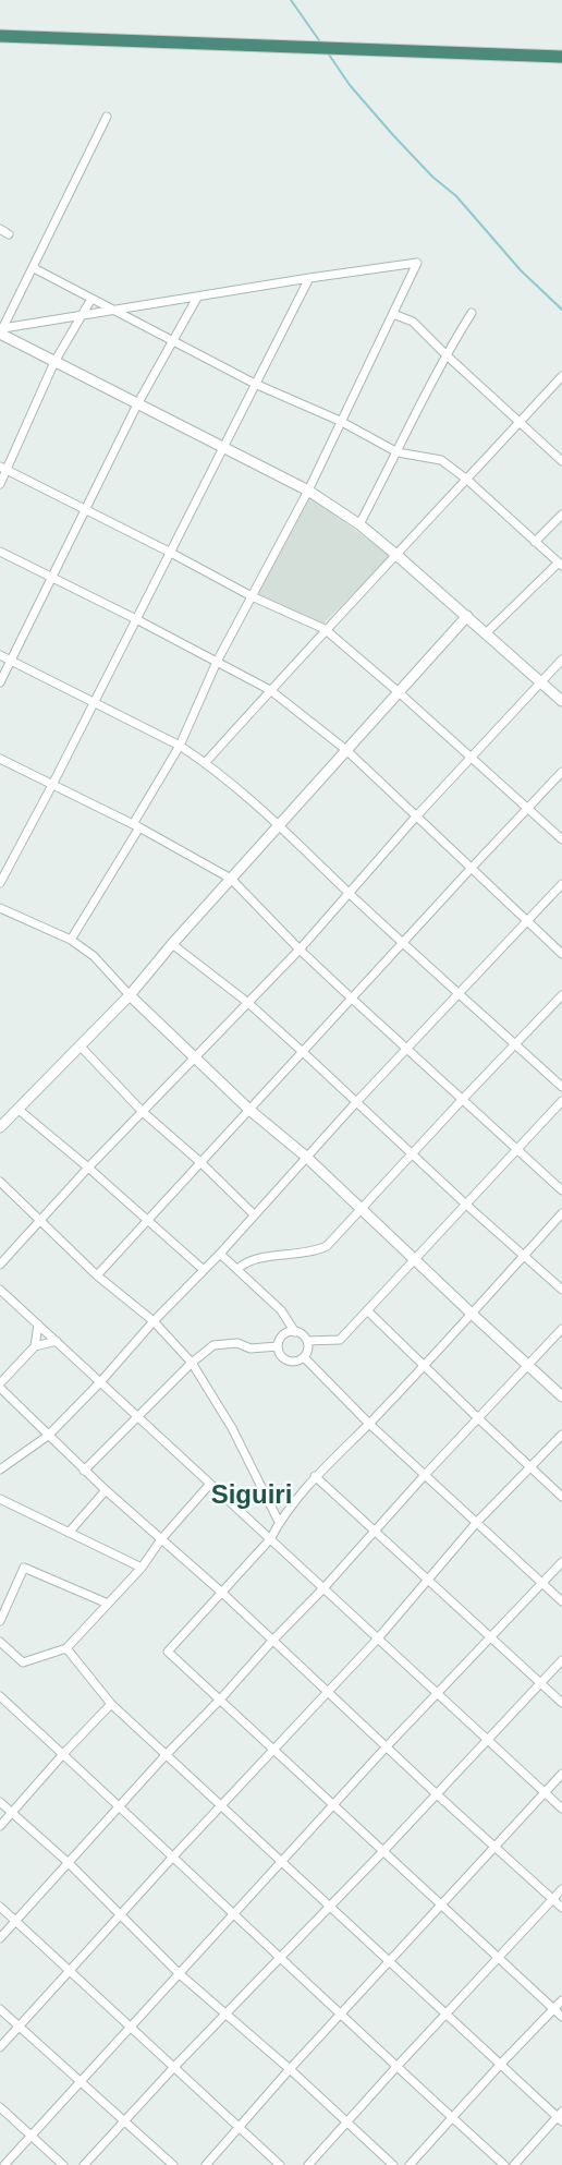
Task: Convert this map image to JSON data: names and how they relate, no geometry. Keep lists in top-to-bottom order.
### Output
{
  "districts": ["Siguiri"]
}
